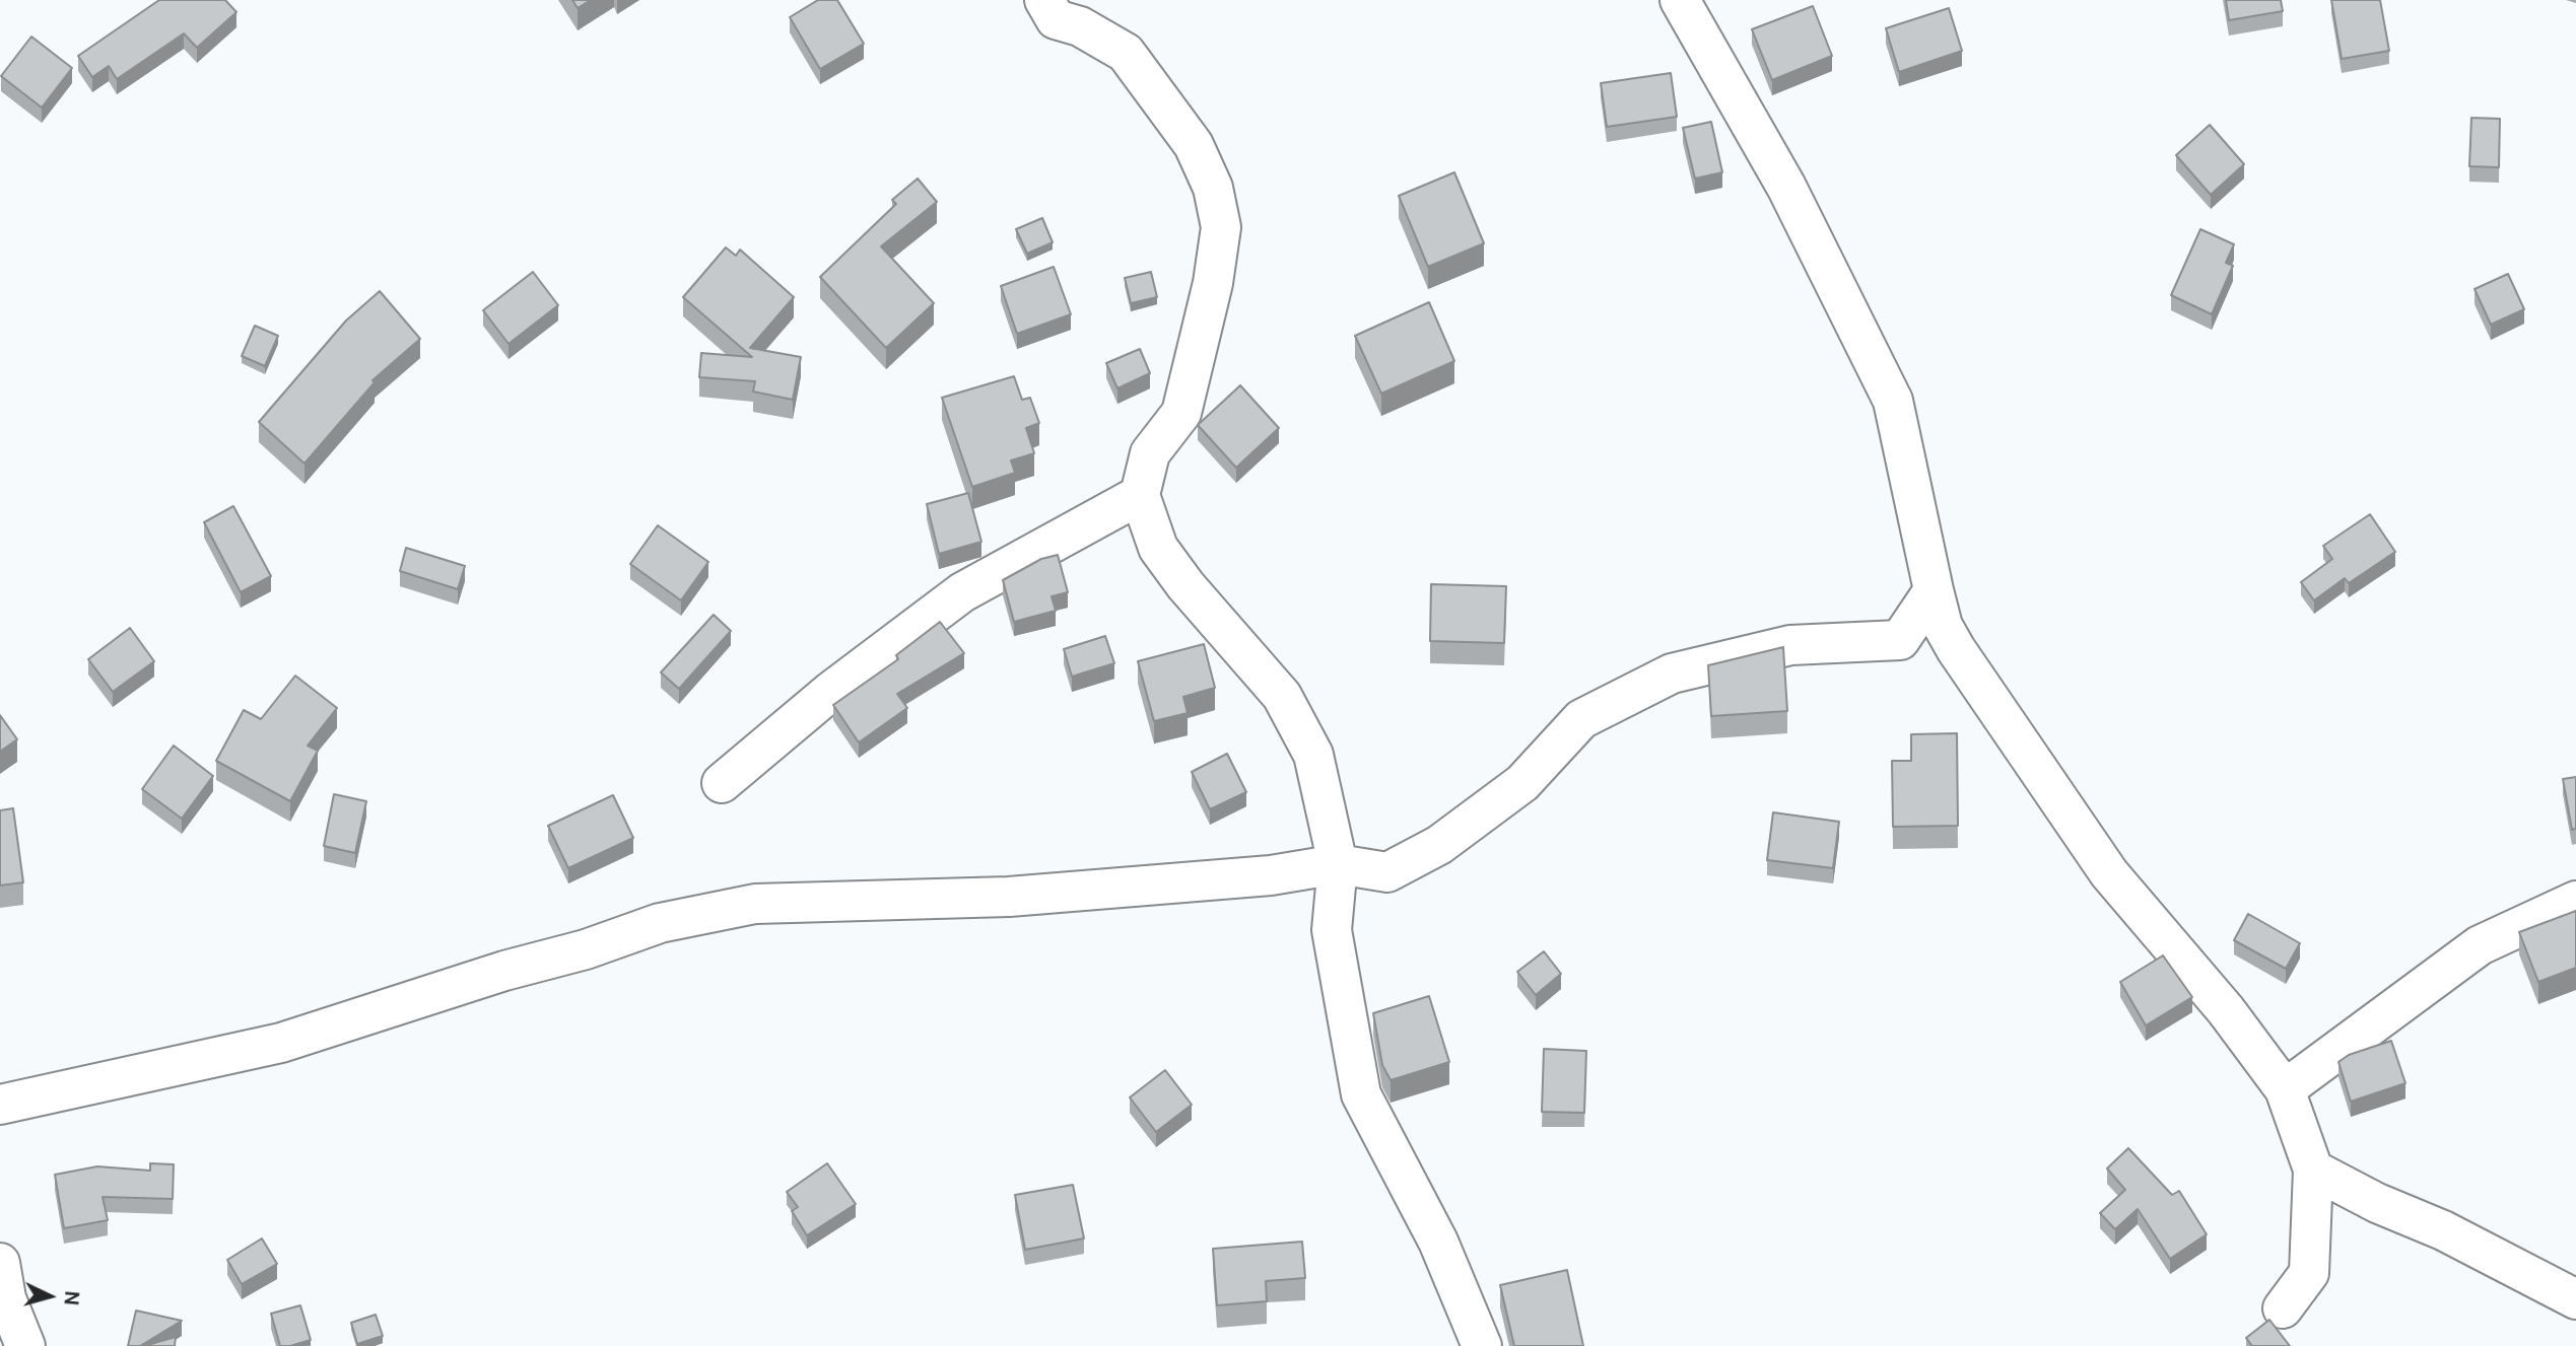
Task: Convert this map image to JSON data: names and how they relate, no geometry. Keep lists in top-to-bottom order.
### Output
{
  "north": "right"
}
